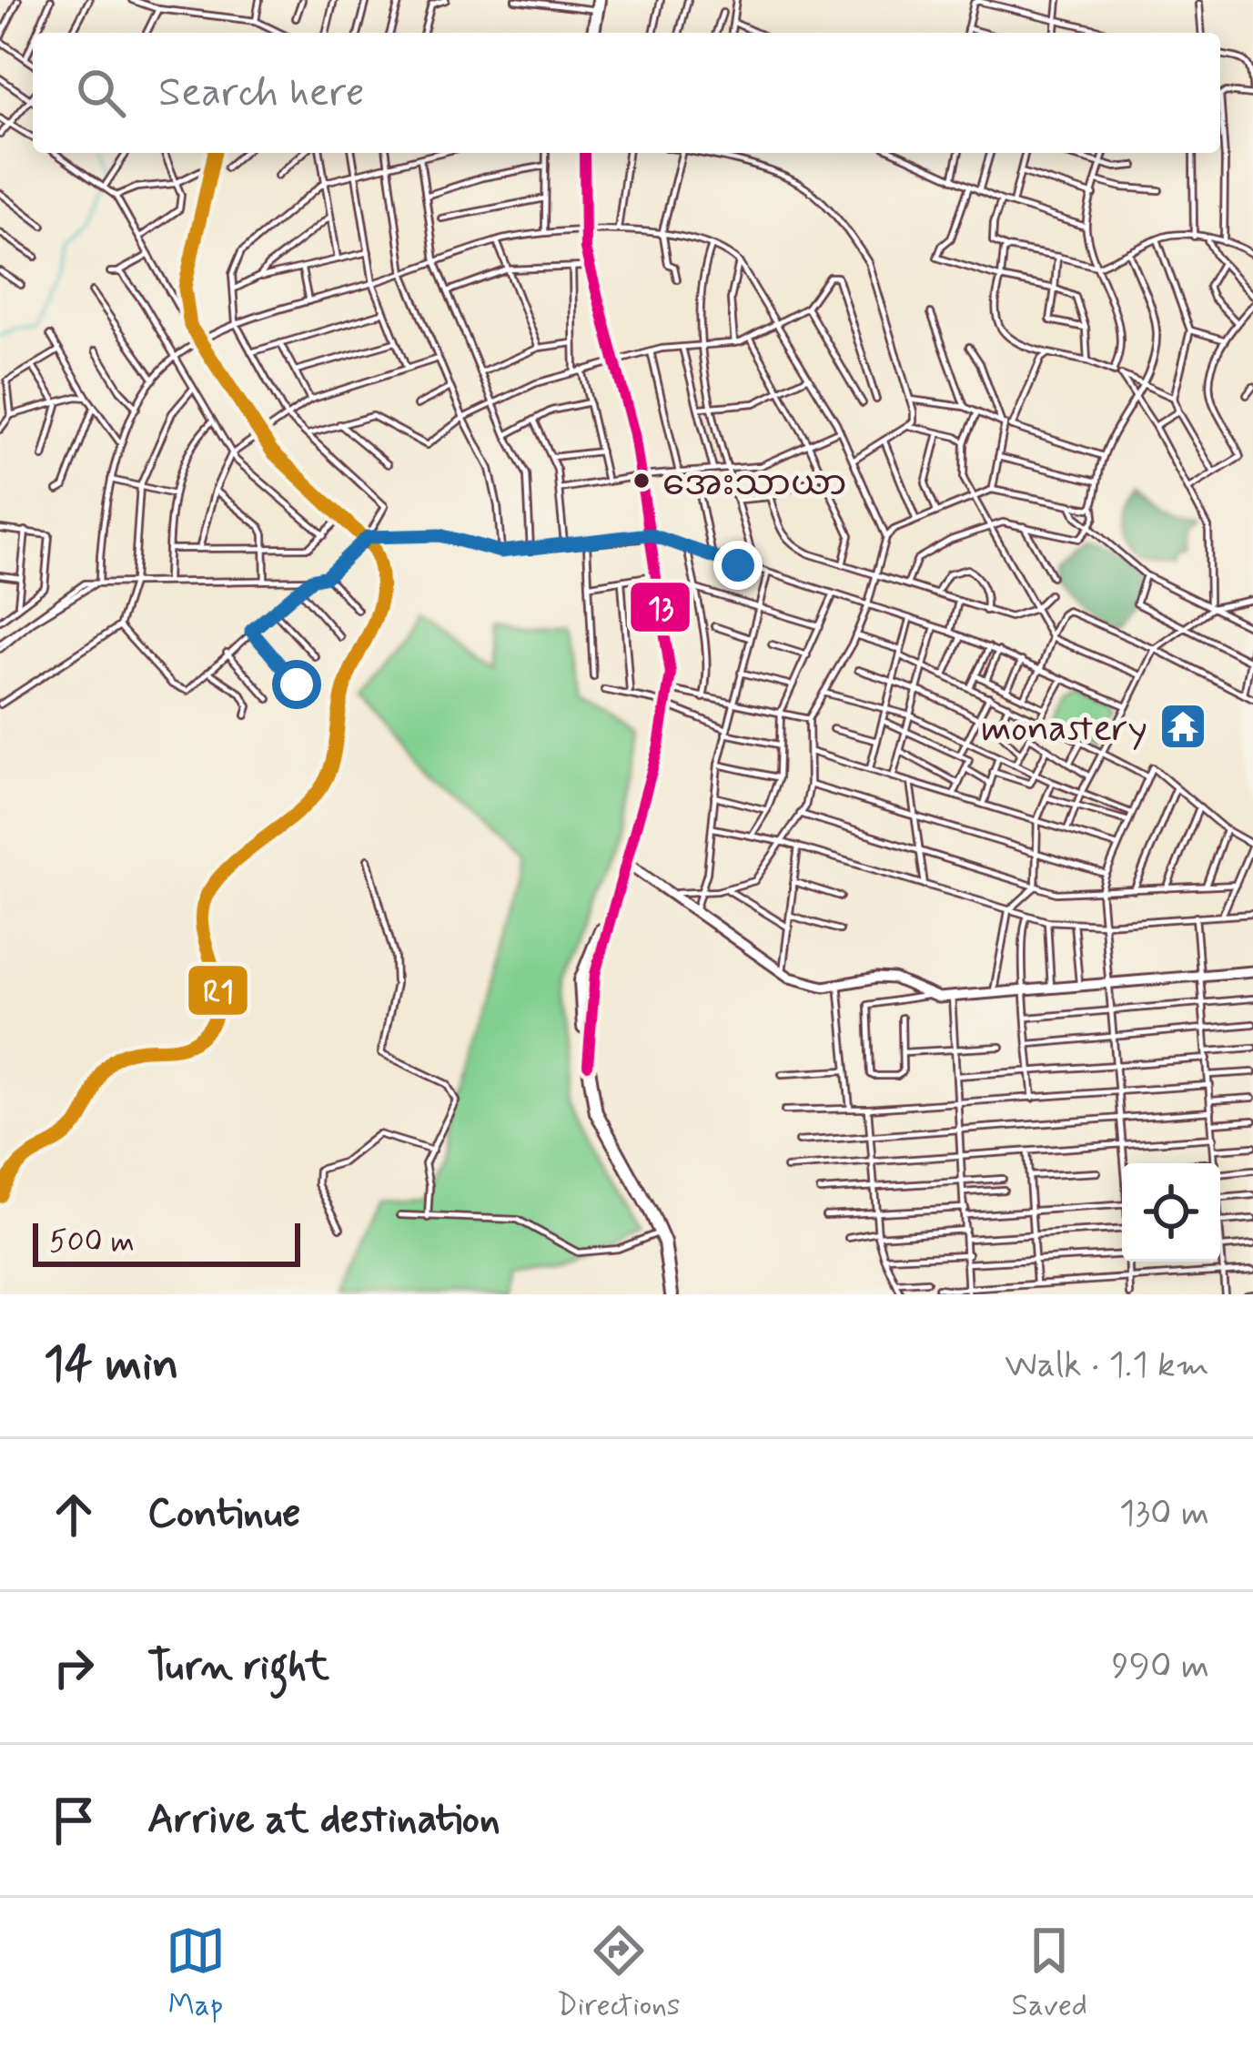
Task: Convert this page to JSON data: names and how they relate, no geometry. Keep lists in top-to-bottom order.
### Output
{
  "places": {
    "other": ["အေးသာယာ"],
    "temple": ["monastery"]
  },
  "lines": ["transit line R1", "transit line 13"],
  "scale_bar": "500 m",
  "page": {
    "search": "Search here",
    "scale": "500 m",
    "heading": ["14 min", "Walk · 1.1 km"],
    "list": [
      ["Continue", "130 m"],
      ["Turn right", "990 m"],
      "Arrive at destination"
    ],
    "nav": ["Map", "Directions", "Saved"]
  }
}
